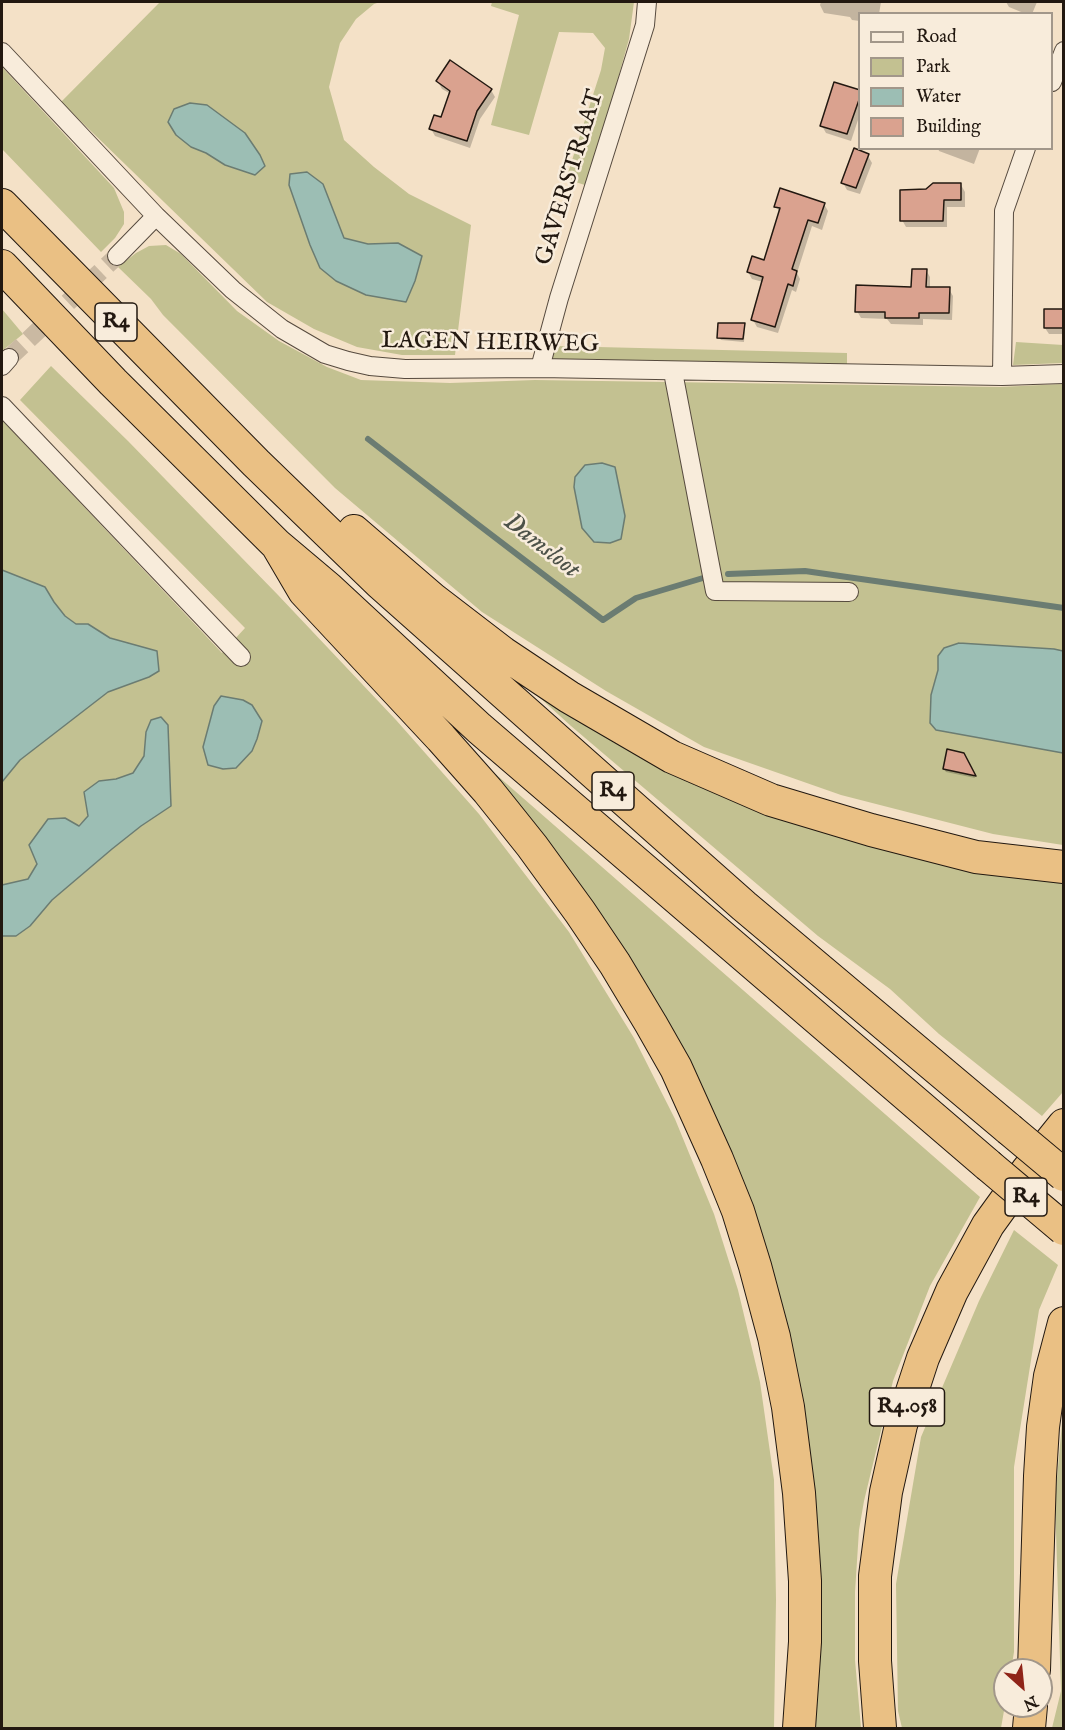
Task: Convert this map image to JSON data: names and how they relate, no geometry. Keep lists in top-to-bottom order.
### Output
{
  "streets": {
    "highway": ["R4", "R4.058"],
    "street": ["GAVERSTRAAT", "LAGEN HEIRWEG"]
  },
  "crossings": [
    ["GAVERSTRAAT", "LAGEN HEIRWEG"]
  ],
  "water": ["Damsloot"],
  "legend": [
    "Road",
    "Park",
    "Water",
    "Building"
  ],
  "north": "bottom right"
}
